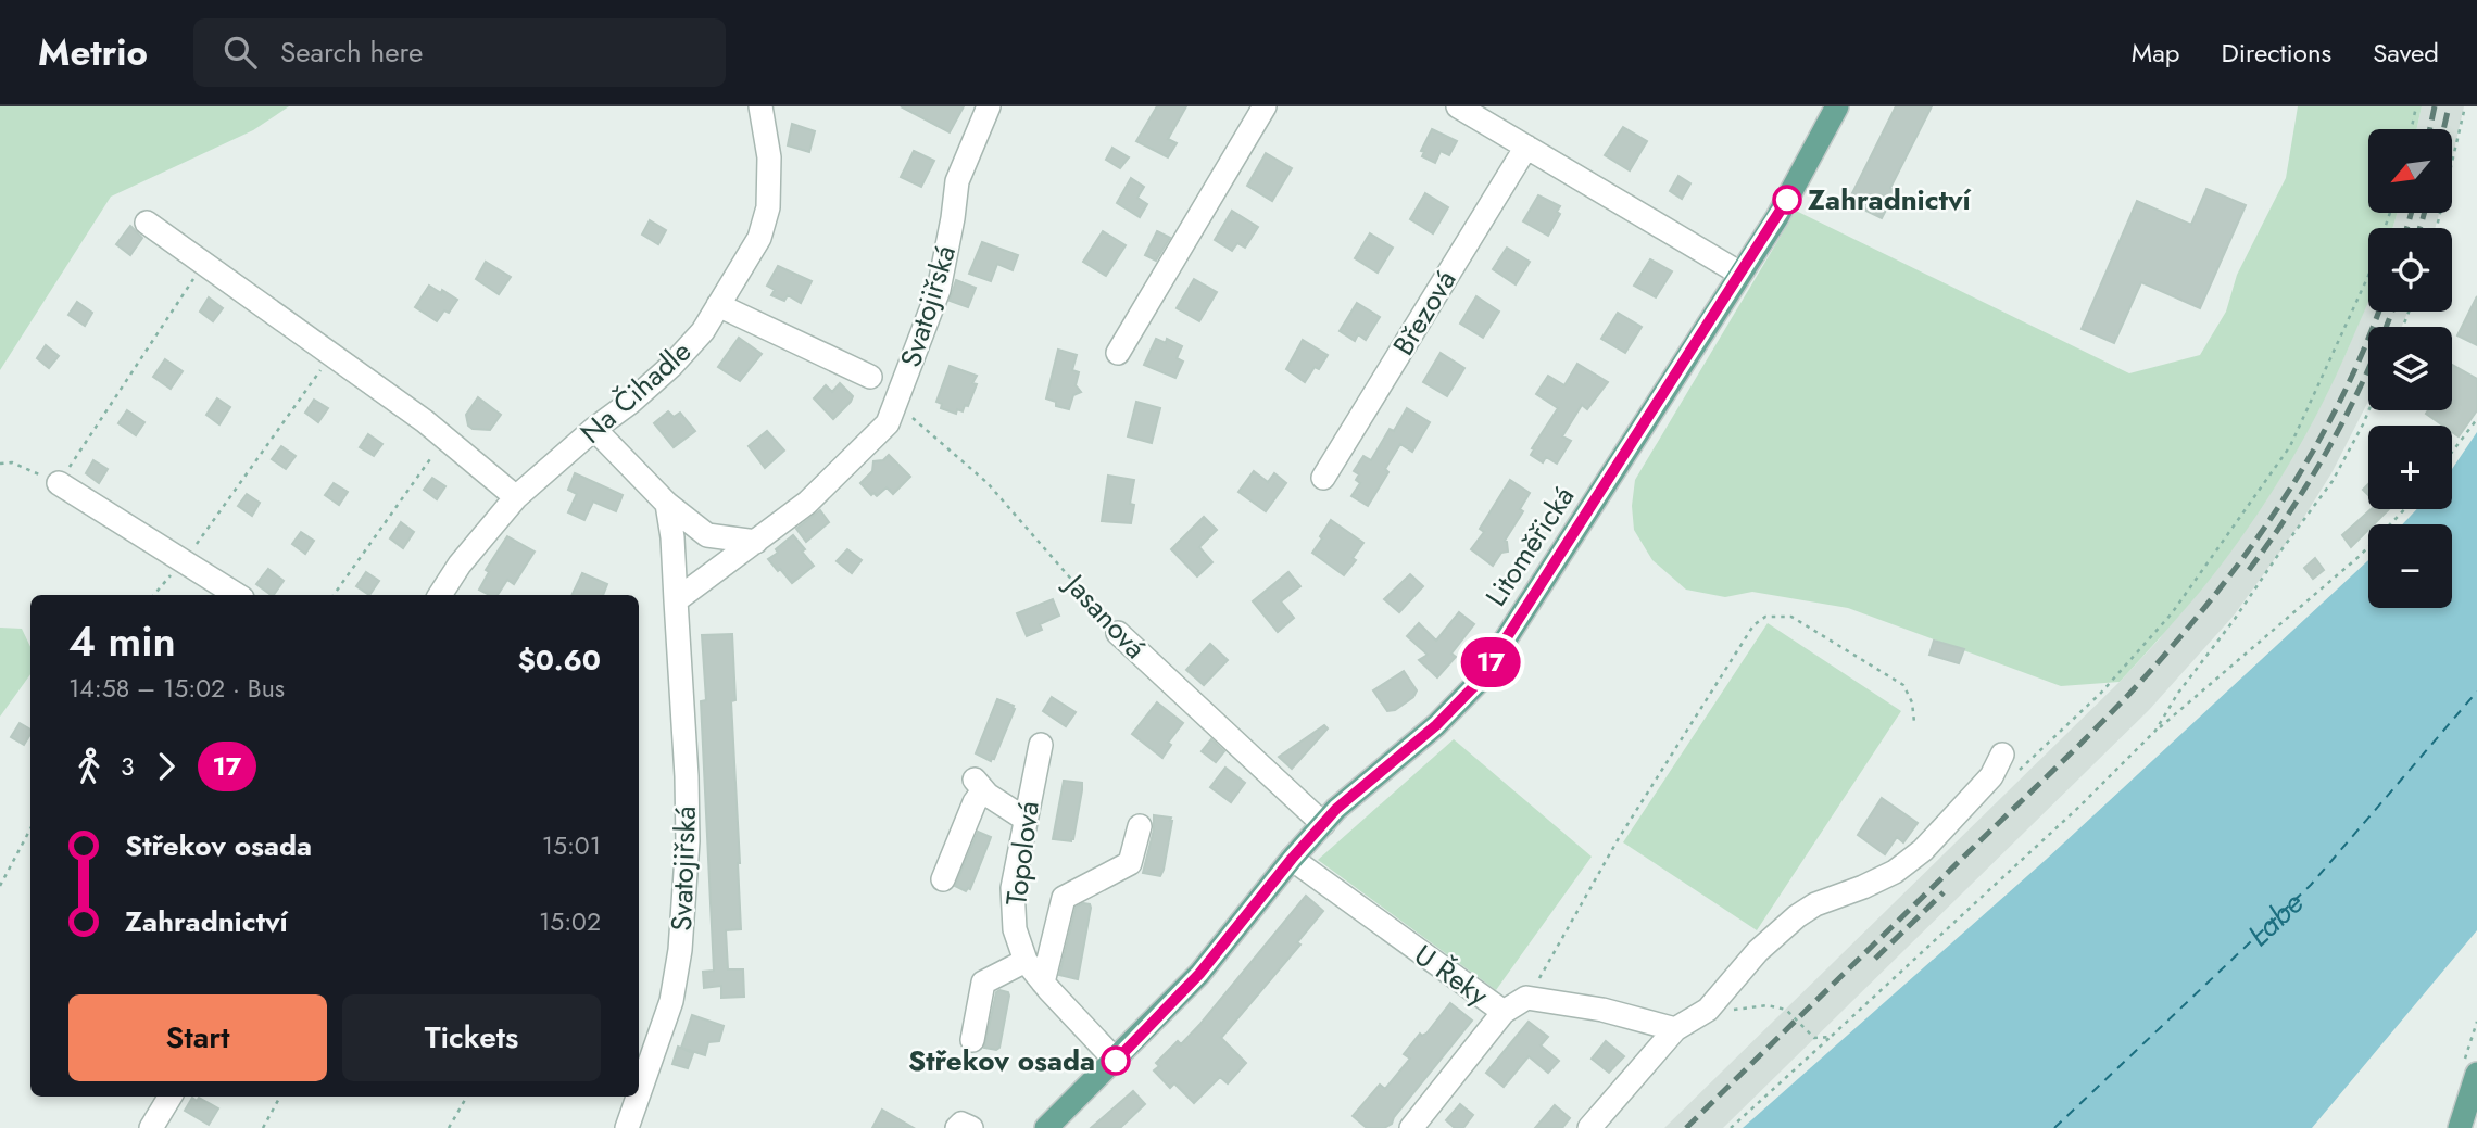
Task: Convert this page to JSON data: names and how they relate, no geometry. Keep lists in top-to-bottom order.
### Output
{
  "streets": {
    "main road": ["Litoměřická"],
    "street": [
      "Svatojiřská",
      "Březová",
      "Na Čihadle",
      "Jasanová",
      "Topolová",
      "U Řeky"
    ]
  },
  "crossings": [
    ["Svatojiřská", "Jasanová"],
    ["Litoměřická", "Jasanová"],
    ["Litoměřická", "Topolová"],
    ["Litoměřická", "U Řeky"]
  ],
  "water": ["Labe"],
  "places": ["Zahradnictví", "Střekov osada"],
  "lines": ["bus line 17"],
  "north": "bottom left",
  "page": {
    "header": "Metrio",
    "search": "Search here",
    "nav": ["Map", "Directions", "Saved"],
    "on_map": "17",
    "map_buttons": ["+", "−"],
    "heading": ["4 min", "14:58 – 15:02 · Bus", "$0.60"],
    "legs": ["3", "17"],
    "list": [
      {
        "name": "Střekov osada",
        "value": "15:01"
      },
      {
        "name": "Zahradnictví",
        "value": "15:02"
      }
    ],
    "buttons": ["Start", "Tickets"]
  }
}
